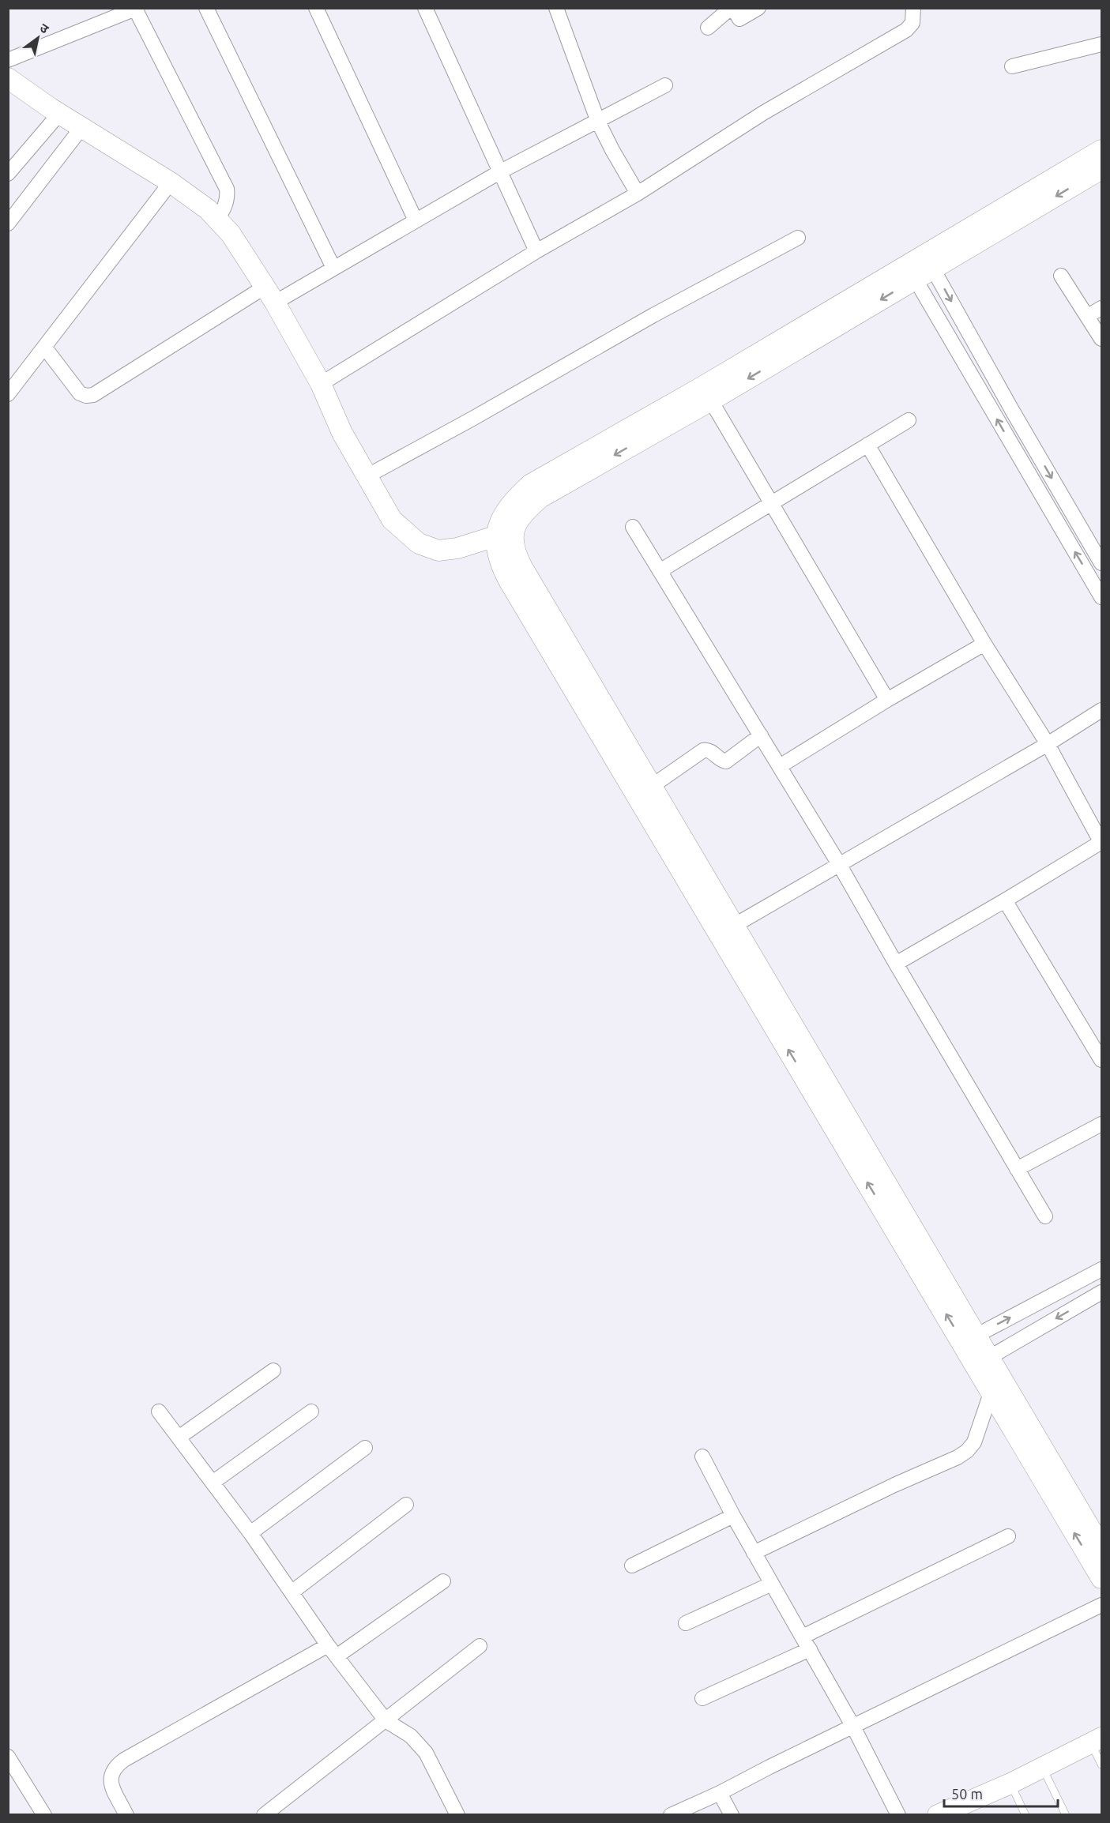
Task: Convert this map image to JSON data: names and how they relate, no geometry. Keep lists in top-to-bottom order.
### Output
{
  "scale_bar": "50 m",
  "north": "top right"
}
